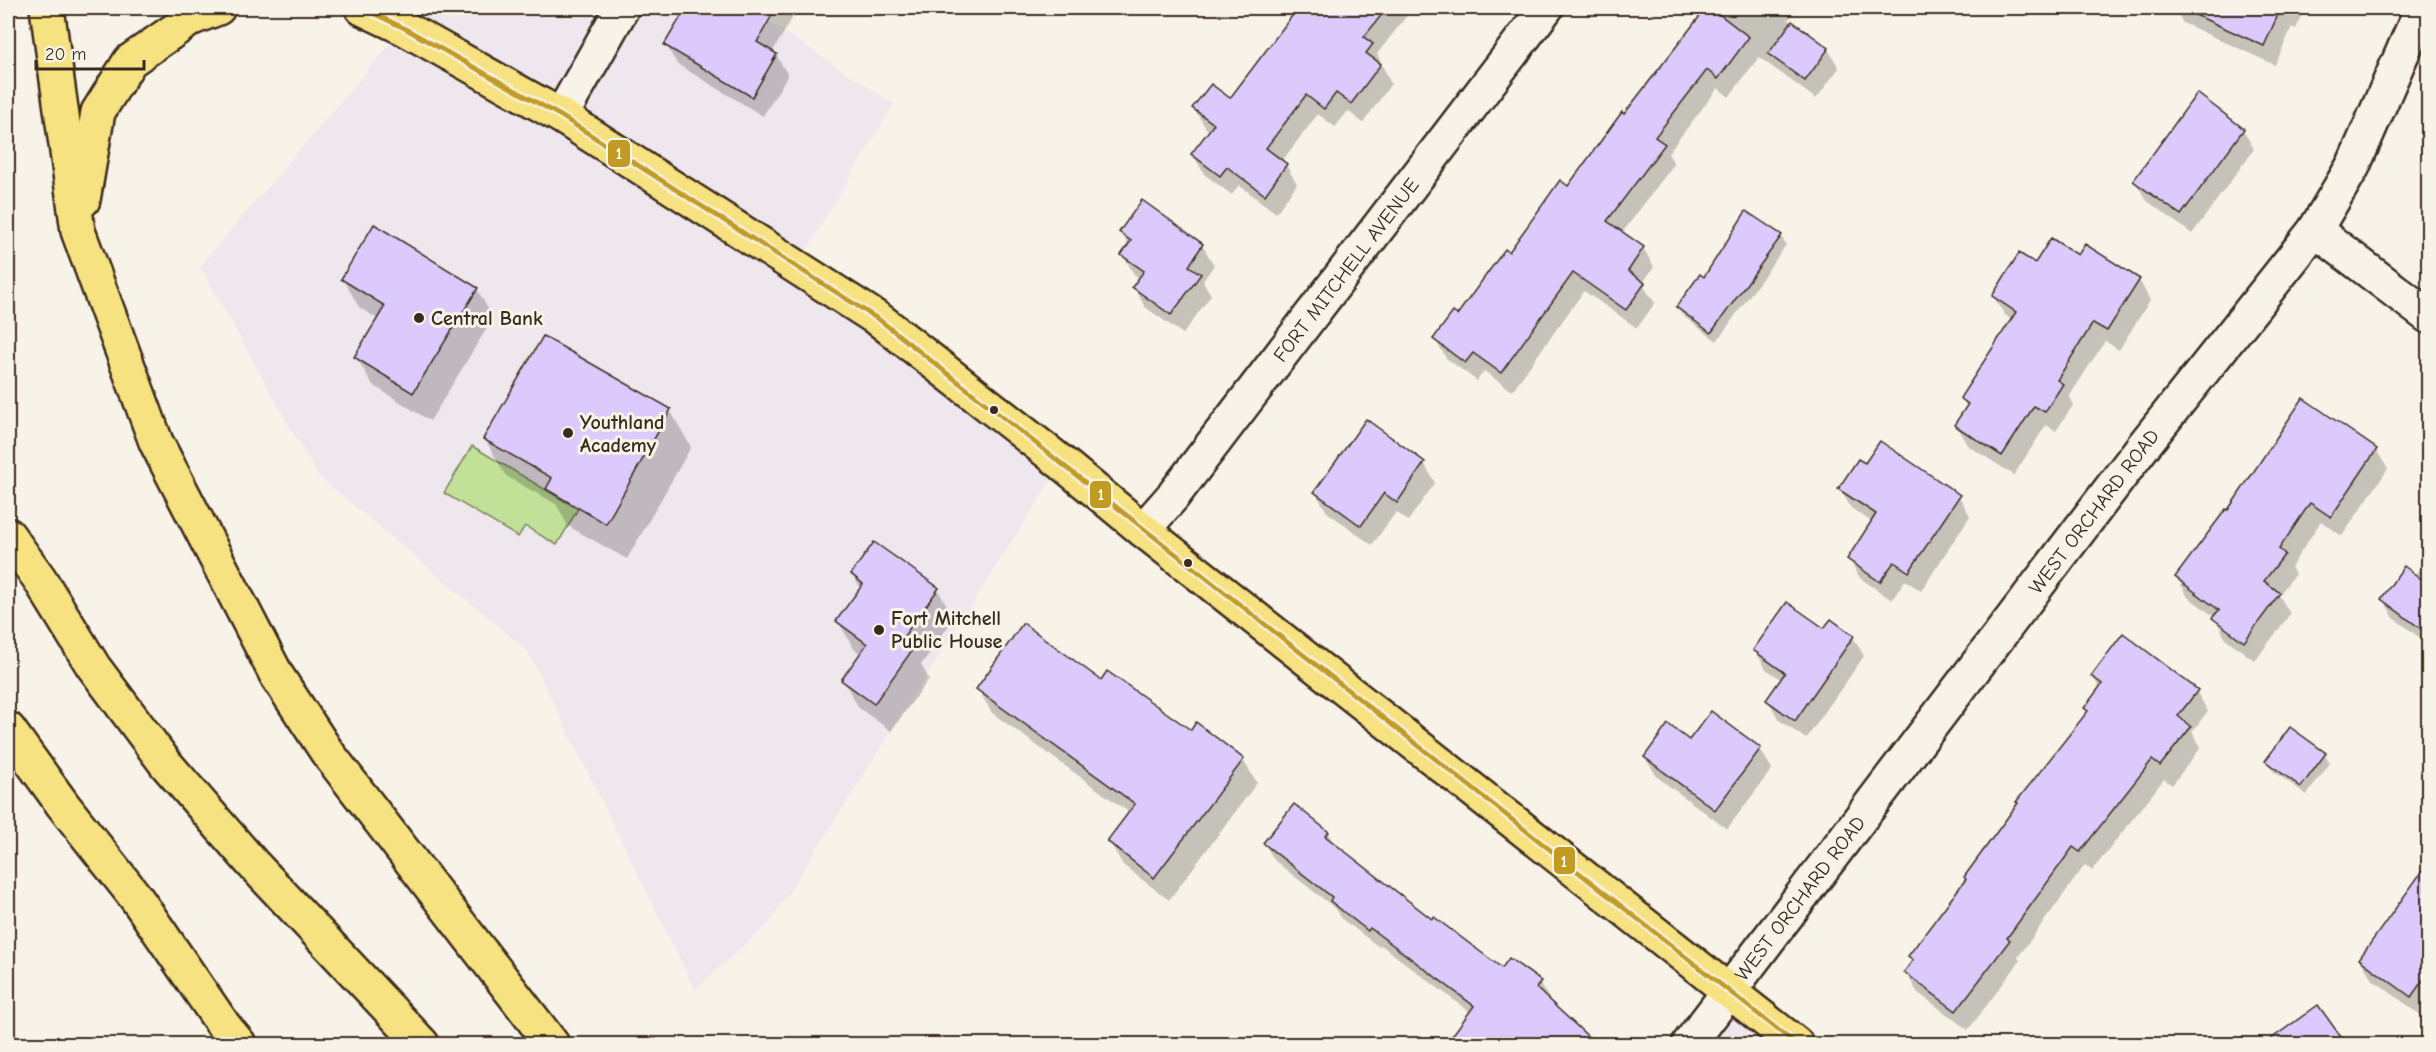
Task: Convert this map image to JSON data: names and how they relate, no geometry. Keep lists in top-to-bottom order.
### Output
{
  "streets": {
    "street": ["FORT MITCHELL AVENUE", "WEST ORCHARD ROAD"]
  },
  "places": ["Central Bank", "Youthland Academy", "Fort Mitchell Public House"],
  "lines": ["transit line 1"],
  "scale_bar": "20 m"
}
